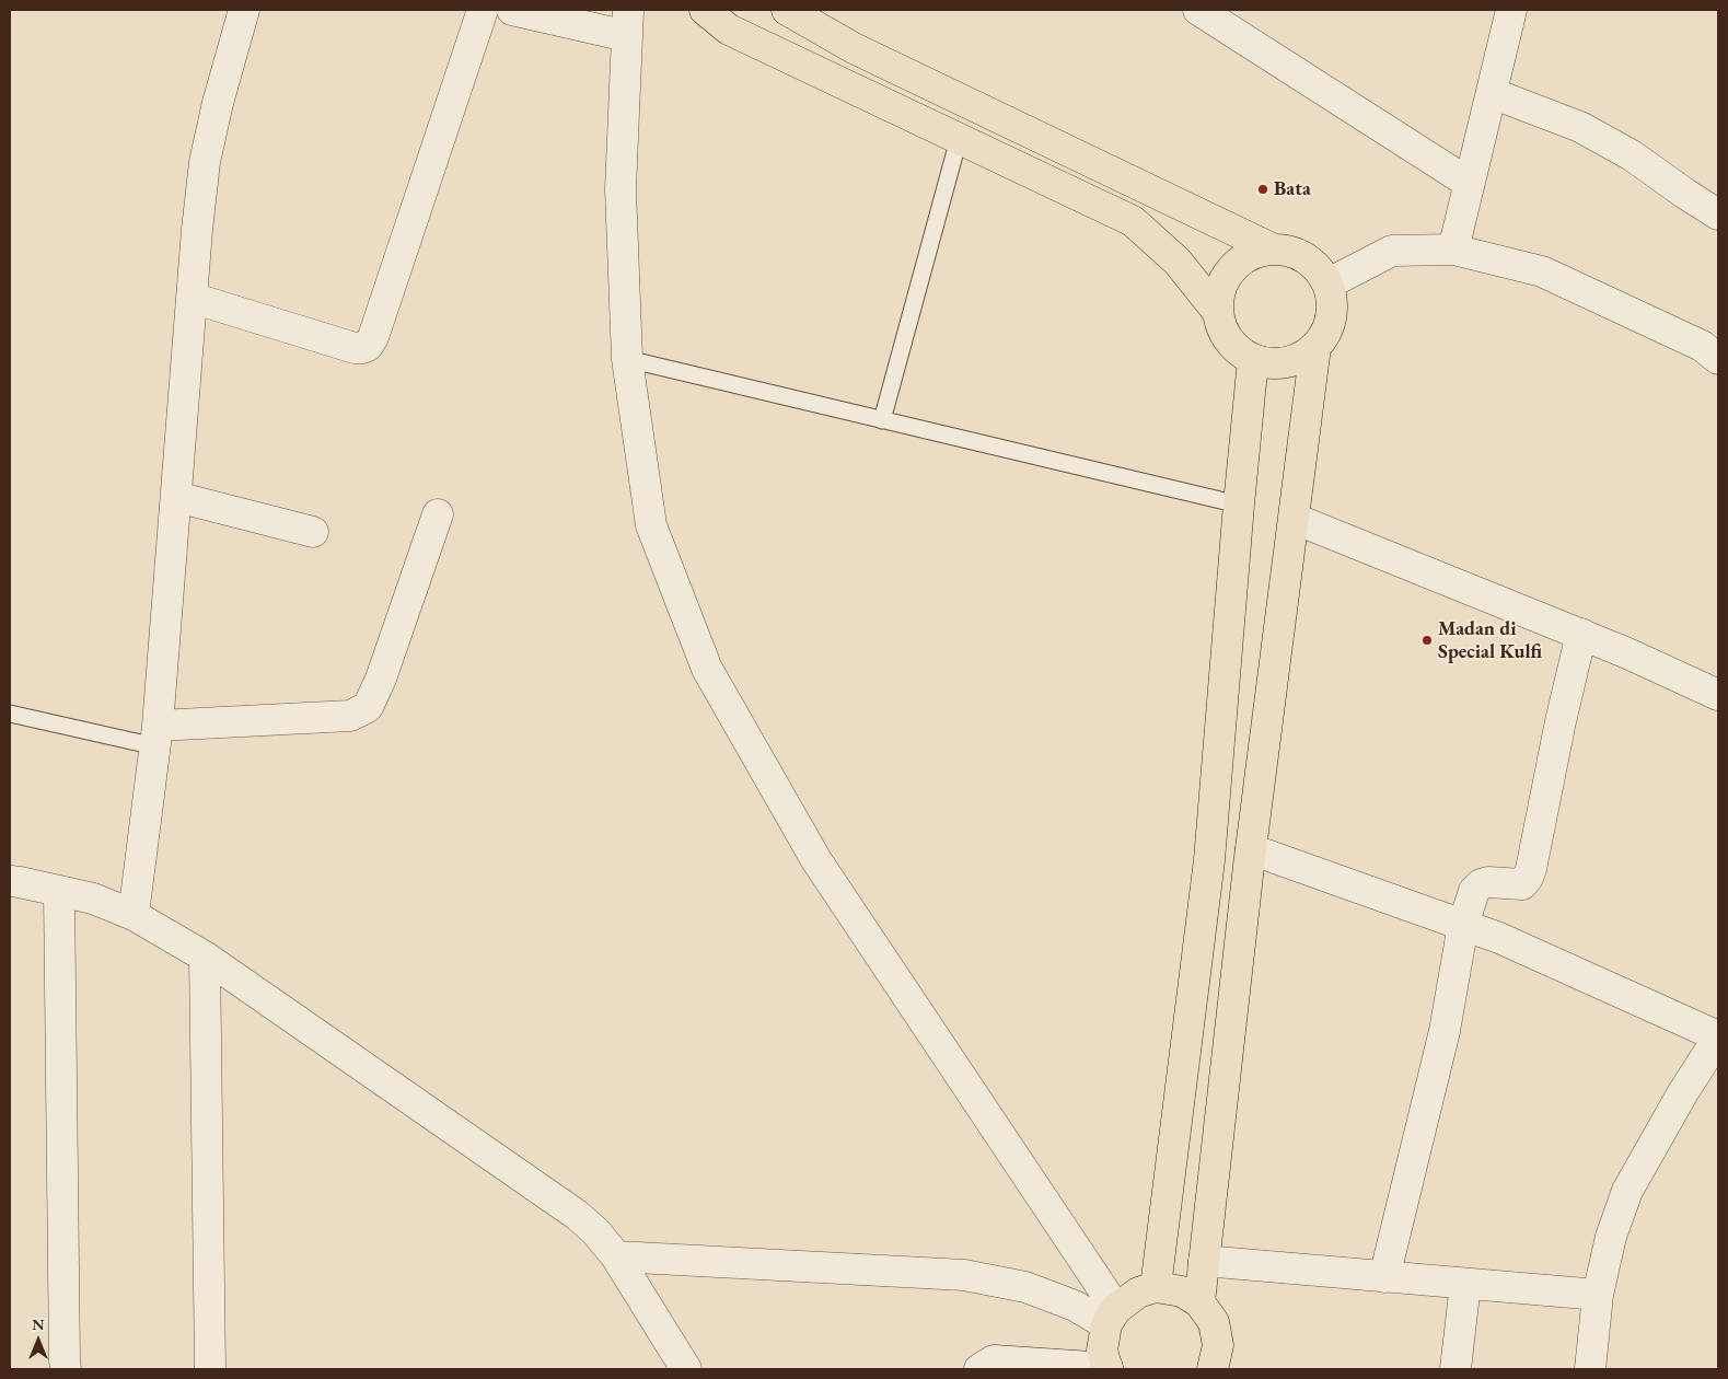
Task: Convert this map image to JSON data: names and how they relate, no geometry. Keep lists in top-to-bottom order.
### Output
{
  "places": ["Bata", "Madan di Special Kulfi"],
  "north": "top"
}
